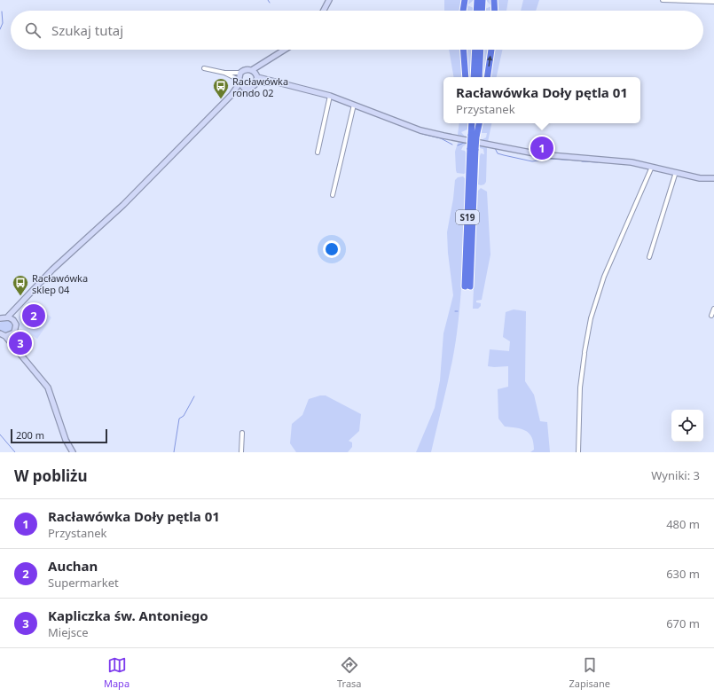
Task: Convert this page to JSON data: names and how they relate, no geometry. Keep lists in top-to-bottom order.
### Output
{
  "streets": {
    "highway": ["S19"]
  },
  "places": {
    "bus stop": ["Racławówka rondo 02", "Racławówka sklep 04"]
  },
  "scale_bar": "200 m",
  "page": {
    "search": "Szukaj tutaj",
    "popup": ["Racławówka Doły pętla 01", "Przystanek"],
    "pins": ["1", "2", "3"],
    "scale": "200 m",
    "heading": ["W pobliżu", "Wyniki: 3"],
    "list": [
      {
        "mark": "1",
        "name": "Racławówka Doły pętla 01",
        "note": "Przystanek",
        "value": "480 m"
      },
      {
        "mark": "2",
        "name": "Auchan",
        "note": "Supermarket",
        "value": "630 m"
      },
      {
        "mark": "3",
        "name": "Kapliczka św. Antoniego",
        "note": "Miejsce",
        "value": "670 m"
      }
    ],
    "nav": ["Mapa", "Trasa", "Zapisane"]
  }
}
